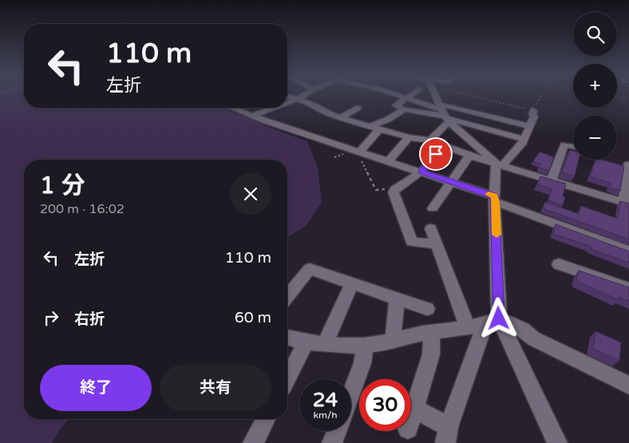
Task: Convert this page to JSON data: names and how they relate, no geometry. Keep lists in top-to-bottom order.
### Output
{
  "page": {
    "map_buttons": ["+", "−"],
    "turn": ["110 m", "左折"],
    "heading": ["1 分", "200 m · 16:02"],
    "list": [
      {
        "name": "左折",
        "value": "110 m"
      },
      {
        "name": "右折",
        "value": "60 m"
      }
    ],
    "buttons": ["終了", "共有"],
    "speed": "24 km/h",
    "limit": "30"
  }
}
